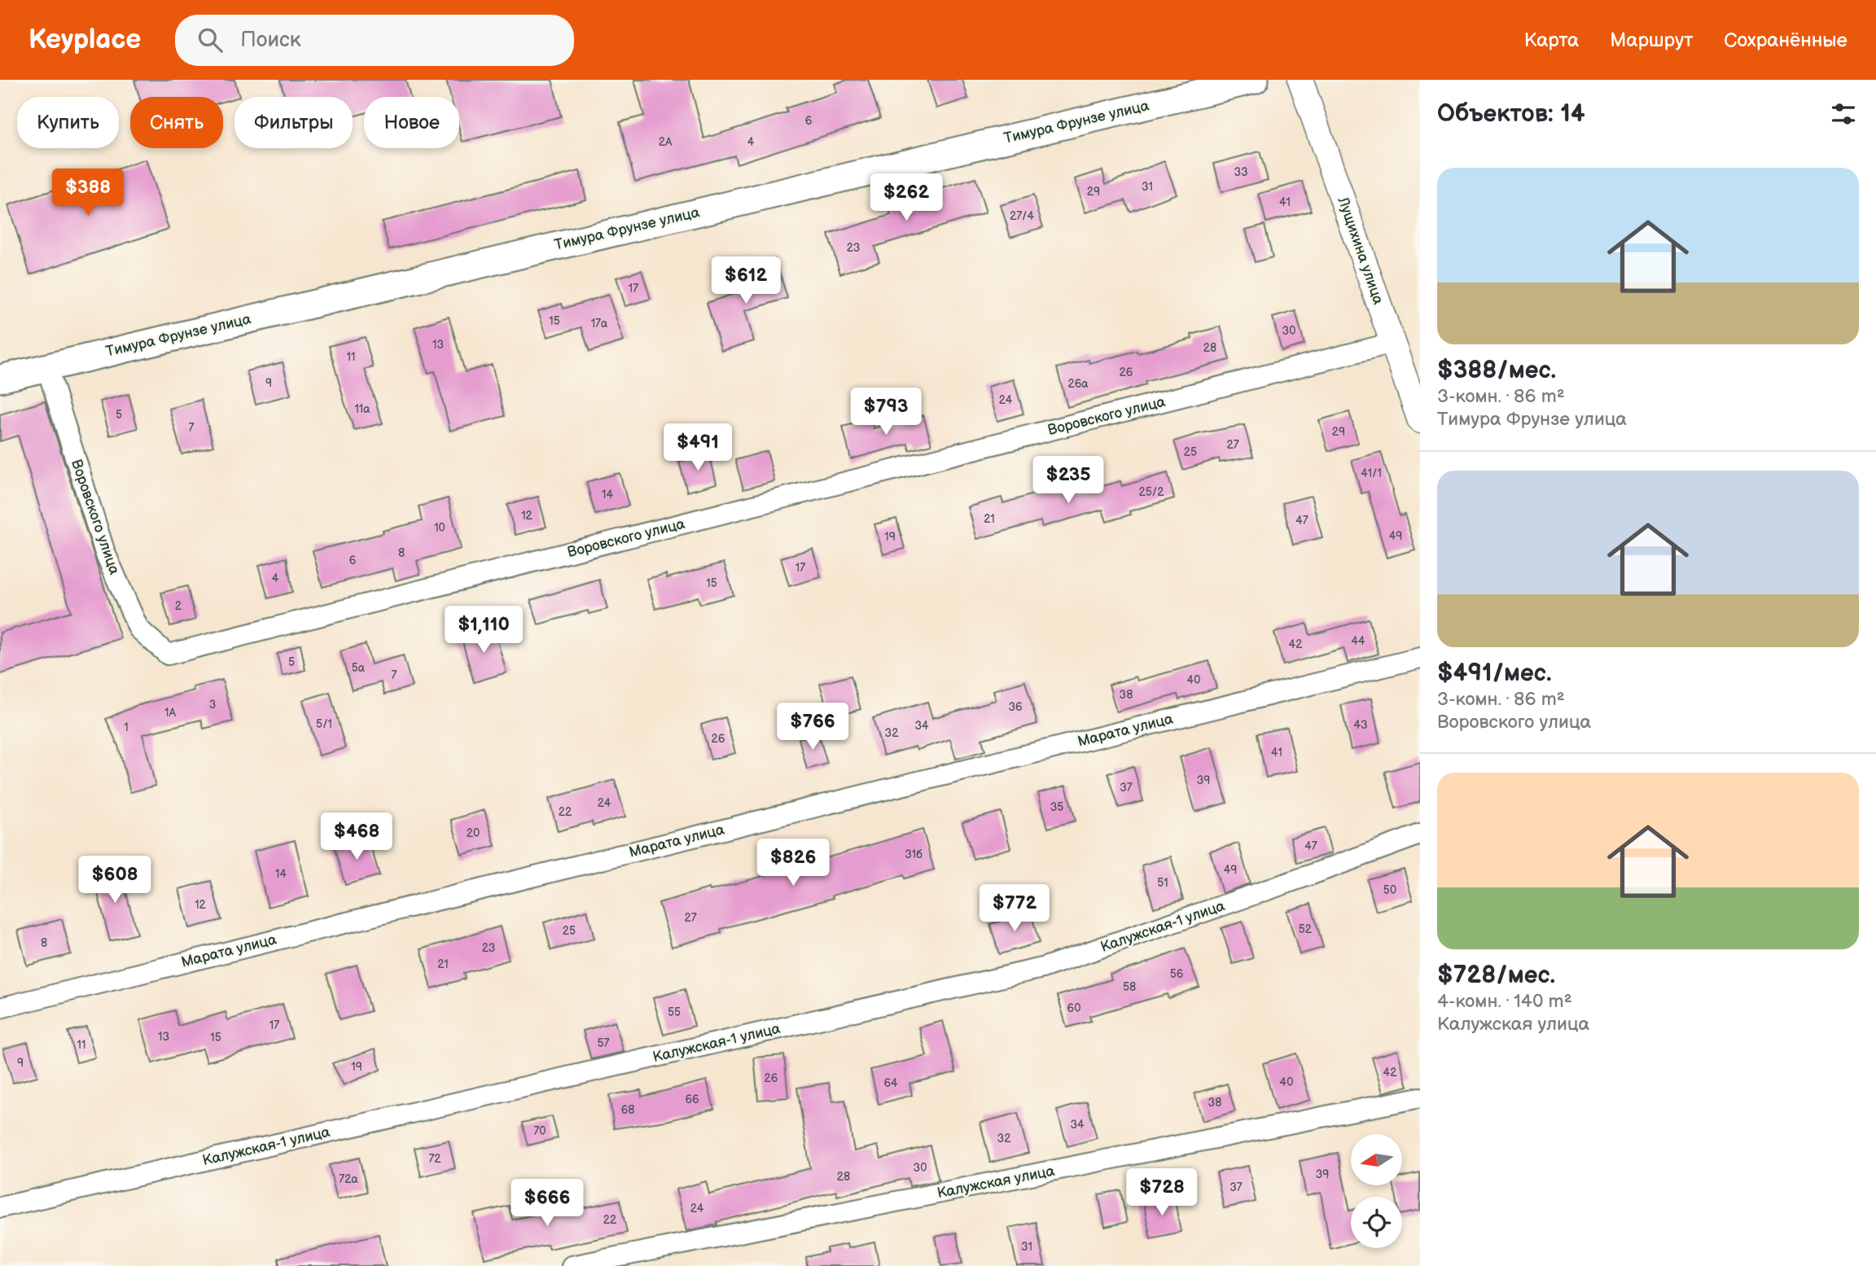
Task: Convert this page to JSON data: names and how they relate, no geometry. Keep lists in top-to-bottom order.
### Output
{
  "streets": {
    "main road": ["Тимура Фрунзе улица"],
    "street": [
      "Лущихина улица",
      "Воровского улица",
      "Марата улица",
      "Калужская-1 улица",
      "Калужская улица"
    ]
  },
  "crossings": [
    ["Тимура Фрунзе улица", "Воровского улица"],
    ["Лущихина улица", "Воровского улица"]
  ],
  "house_numbers": [
    "6",
    "2А",
    "4",
    "33",
    "31",
    "29",
    "41",
    "27/4",
    "23",
    "17",
    "15",
    "17а",
    "30",
    "13",
    "28",
    "11",
    "26",
    "9",
    "26а",
    "24",
    "11а",
    "5",
    "7",
    "29",
    "27",
    "25",
    "41/1",
    "25/2",
    "14",
    "12",
    "21",
    "47",
    "10",
    "49",
    "19",
    "8",
    "6",
    "17",
    "4",
    "15",
    "2",
    "44",
    "42",
    "5",
    "5а",
    "7",
    "40",
    "38",
    "3",
    "36",
    "1А",
    "5/1",
    "43",
    "34",
    "1",
    "32",
    "26",
    "41",
    "39",
    "37",
    "24",
    "35",
    "22",
    "20",
    "47",
    "31б",
    "49",
    "14",
    "51",
    "50",
    "12",
    "27",
    "52",
    "25",
    "8",
    "23",
    "21",
    "56",
    "58",
    "60",
    "55",
    "17",
    "13",
    "15",
    "57",
    "11",
    "9",
    "19",
    "42",
    "26",
    "40",
    "64",
    "66",
    "38",
    "68",
    "34",
    "70",
    "32",
    "72",
    "30",
    "39",
    "28",
    "72а",
    "37",
    "24",
    "22",
    "31"
  ],
  "north": "left",
  "page": {
    "header": "Keyplace",
    "search": "Поиск",
    "nav": ["Карта", "Маршрут", "Сохранённые"],
    "heading": "Объектов: 14",
    "chip": [
      "Купить",
      "Снять",
      "Фильтры",
      "Новое"
    ],
    "list": [
      {
        "name": "$388/мес.",
        "note": "3-комн. · 86 m² · Тимура Фрунзе улица"
      },
      {
        "name": "$491/мес.",
        "note": "3-комн. · 86 m² · Воровского улица"
      },
      {
        "name": "$728/мес.",
        "note": "4-комн. · 140 m² · Калужская улица"
      }
    ],
    "price": [
      "$388",
      "$262",
      "$612",
      "$793",
      "$491",
      "$235",
      "$1,110",
      "$766",
      "$468",
      "$826",
      "$608",
      "$772",
      "$728",
      "$666"
    ]
  }
}
